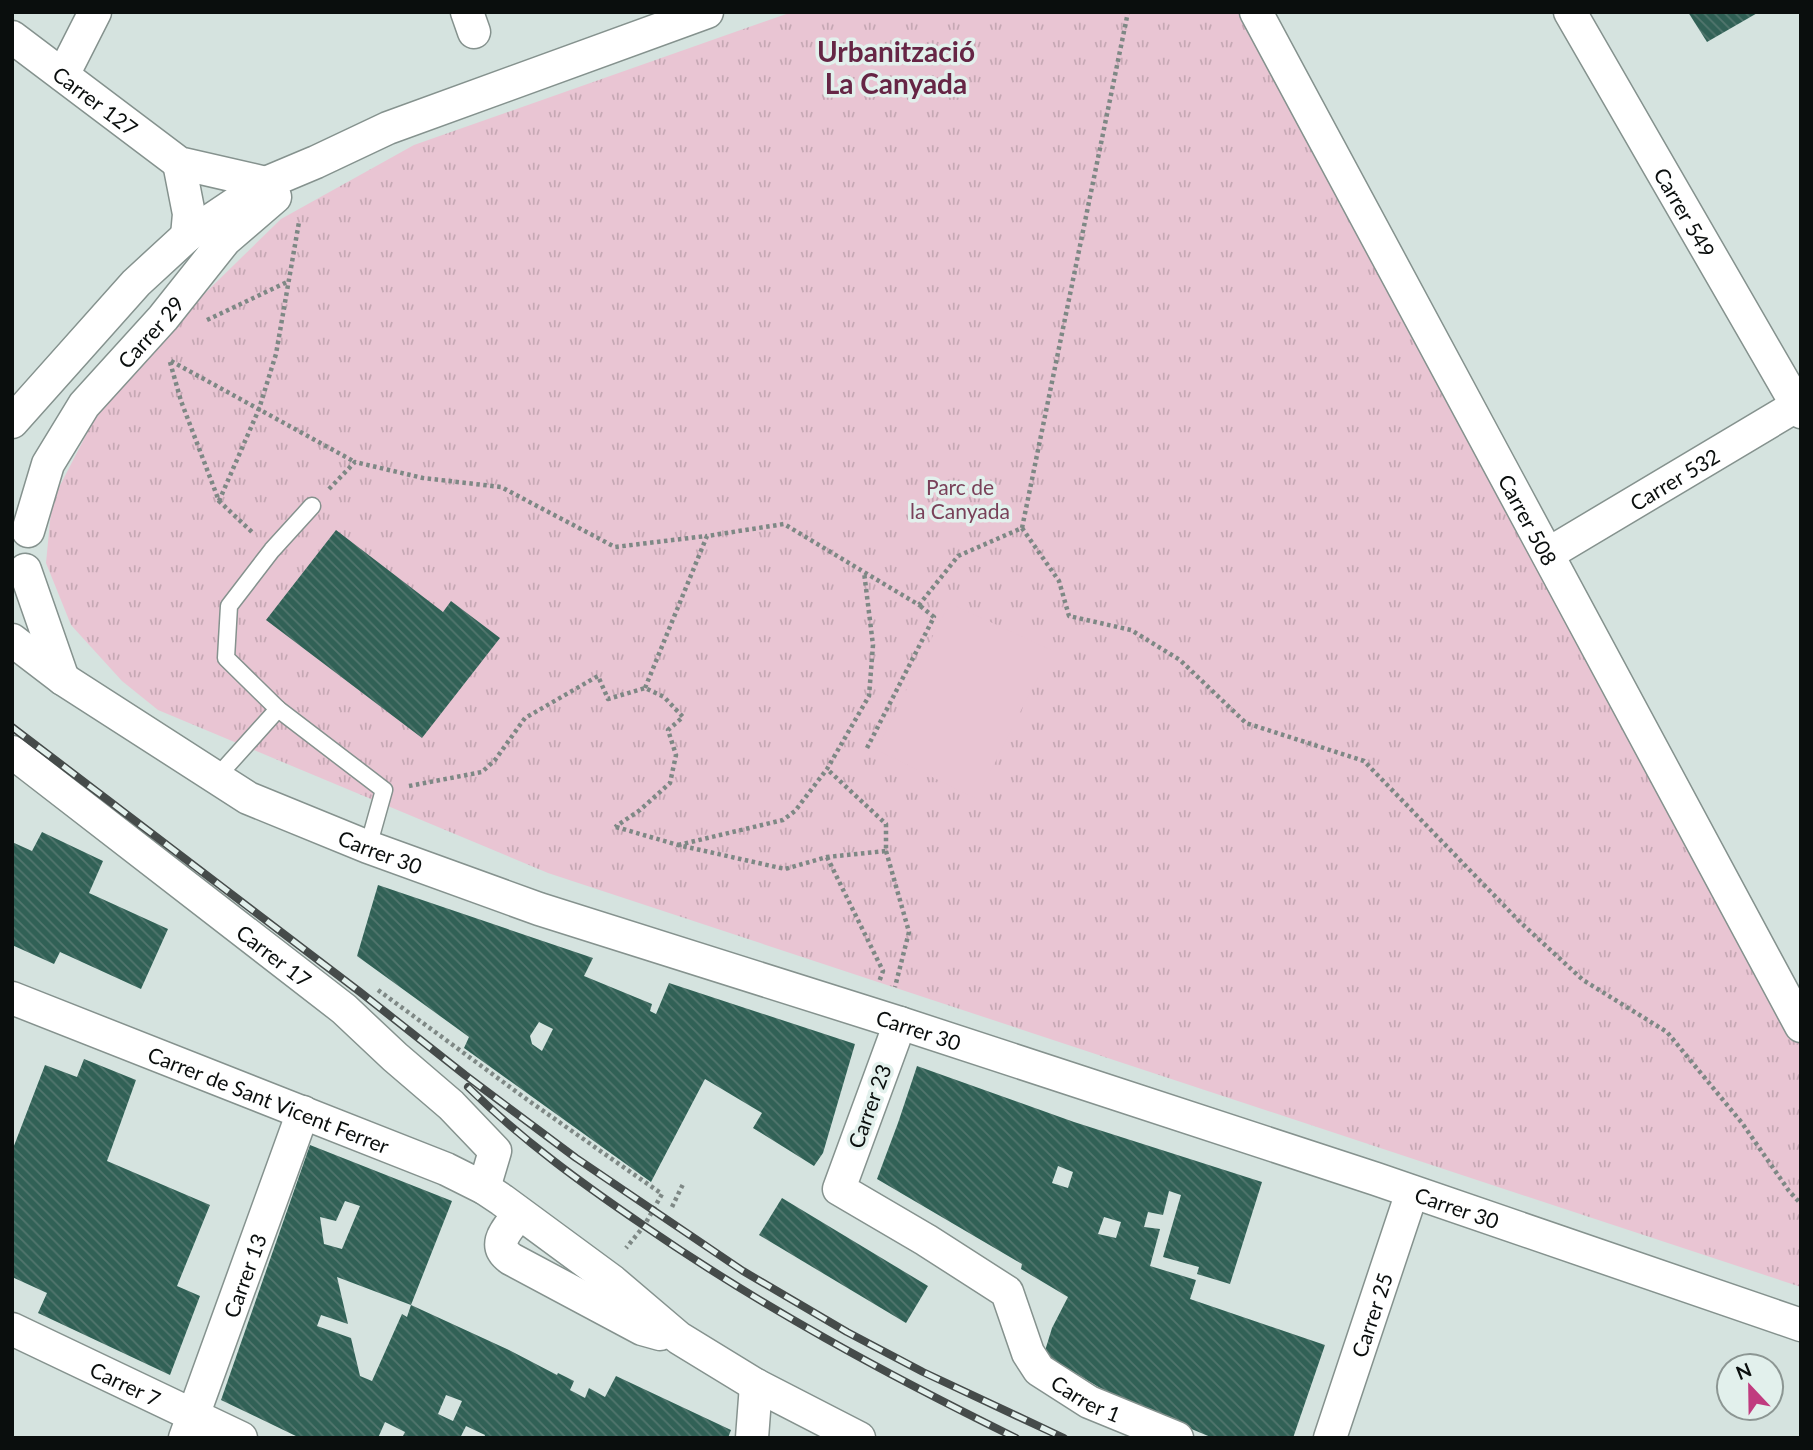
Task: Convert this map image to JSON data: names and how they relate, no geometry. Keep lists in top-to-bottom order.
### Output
{
  "streets": {
    "street": [
      "Carrer 127",
      "Carrer 549",
      "Carrer 29",
      "Carrer 532",
      "Carrer 508",
      "Carrer 30",
      "Carrer 17",
      "Carrer de Sant Vicent Ferrer",
      "Carrer 23",
      "Carrer 13",
      "Carrer 25",
      "Carrer 7",
      "Carrer 1"
    ]
  },
  "crossings": [
    ["Carrer 127", "Carrer 29"],
    ["Carrer 549", "Carrer 532"],
    ["Carrer 532", "Carrer 508"],
    ["Carrer 30", "Carrer 23"],
    ["Carrer 30", "Carrer 25"],
    ["Carrer 17", "Carrer de Sant Vicent Ferrer"],
    ["Carrer de Sant Vicent Ferrer", "Carrer 13"],
    ["Carrer 23", "Carrer 1"],
    ["Carrer 13", "Carrer 7"]
  ],
  "districts": ["Urbanització La Canyada"],
  "parks": ["Parc de la Canyada"],
  "north": "top"
}
